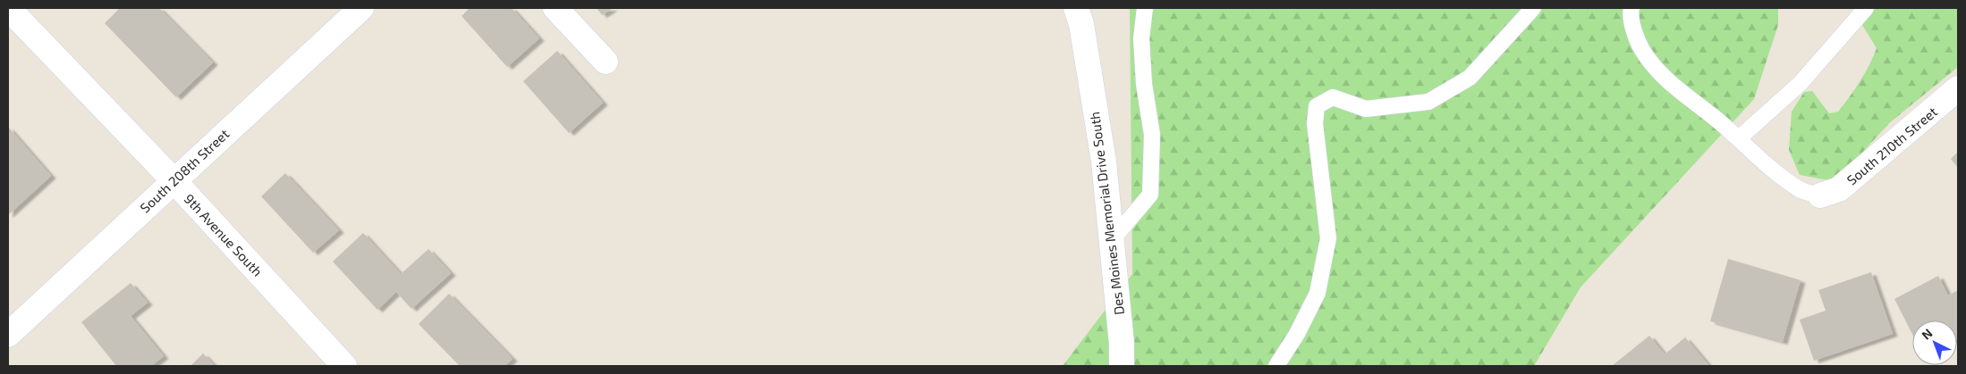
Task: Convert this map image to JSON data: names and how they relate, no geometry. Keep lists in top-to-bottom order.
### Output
{
  "streets": {
    "street": [
      "South 210th Street",
      "South 208th Street",
      "Des Moines Memorial Drive South",
      "9th Avenue South"
    ]
  },
  "crossings": [
    ["South 208th Street", "9th Avenue South"]
  ],
  "north": "top left"
}
